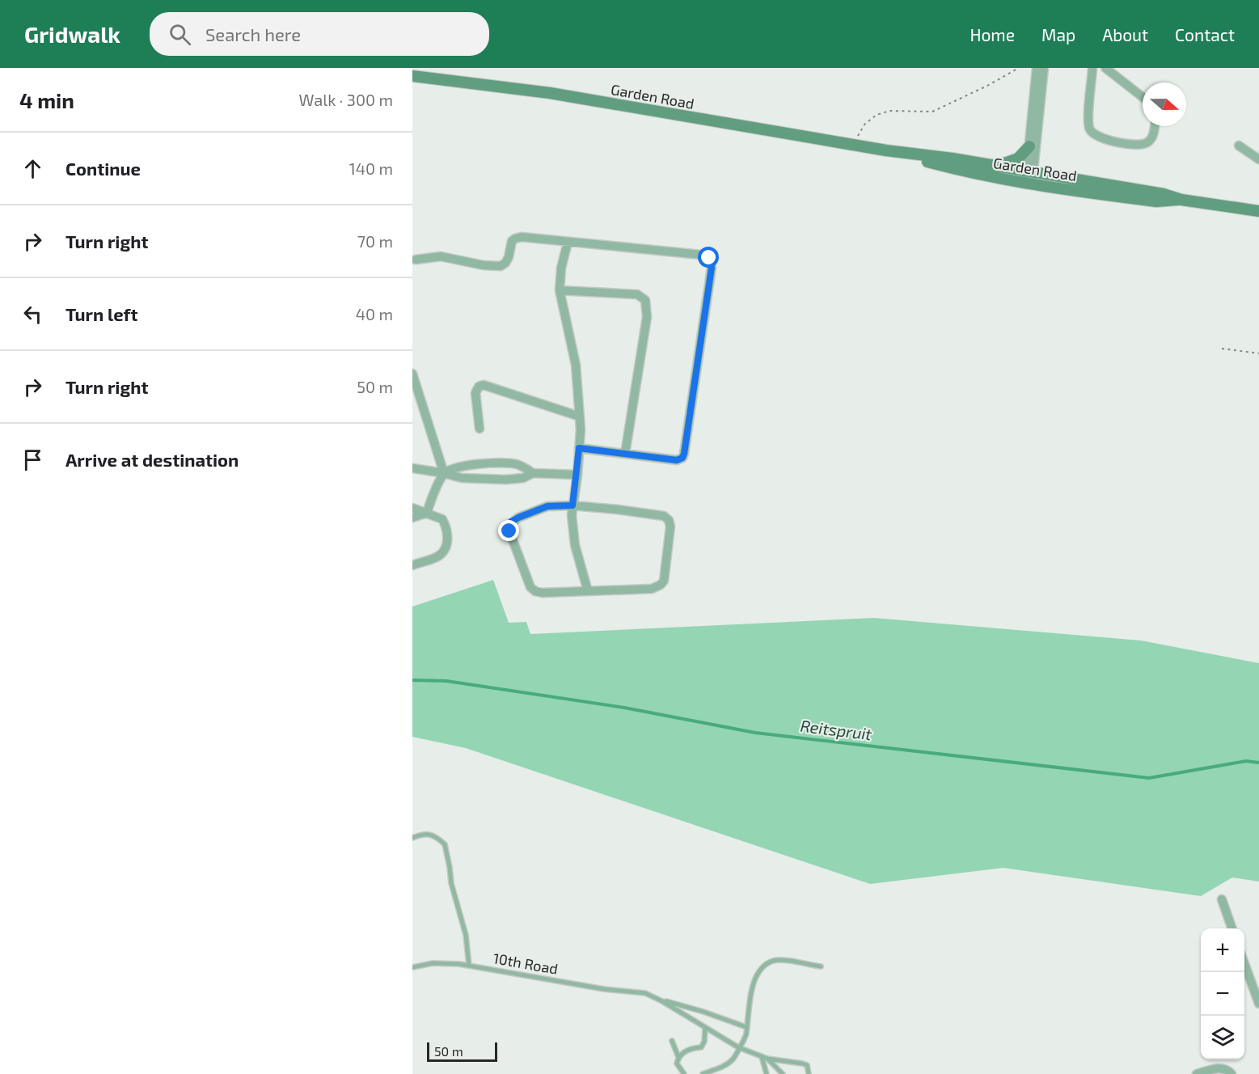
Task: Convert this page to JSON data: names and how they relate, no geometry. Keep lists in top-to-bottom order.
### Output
{
  "streets": {
    "street": ["Garden Road"],
    "lane": ["10th Road"]
  },
  "water": ["Reitspruit"],
  "scale_bar": "50 m",
  "north": "right",
  "page": {
    "header": "Gridwalk",
    "search": "Search here",
    "nav": [
      "Home",
      "Map",
      "About",
      "Contact"
    ],
    "heading": ["4 min", "Walk · 300 m"],
    "list": [
      ["Continue", "140 m"],
      ["Turn right", "70 m"],
      ["Turn left", "40 m"],
      ["Turn right", "50 m"],
      "Arrive at destination"
    ],
    "map_buttons": ["+", "−"],
    "scale": "50 m"
  }
}
